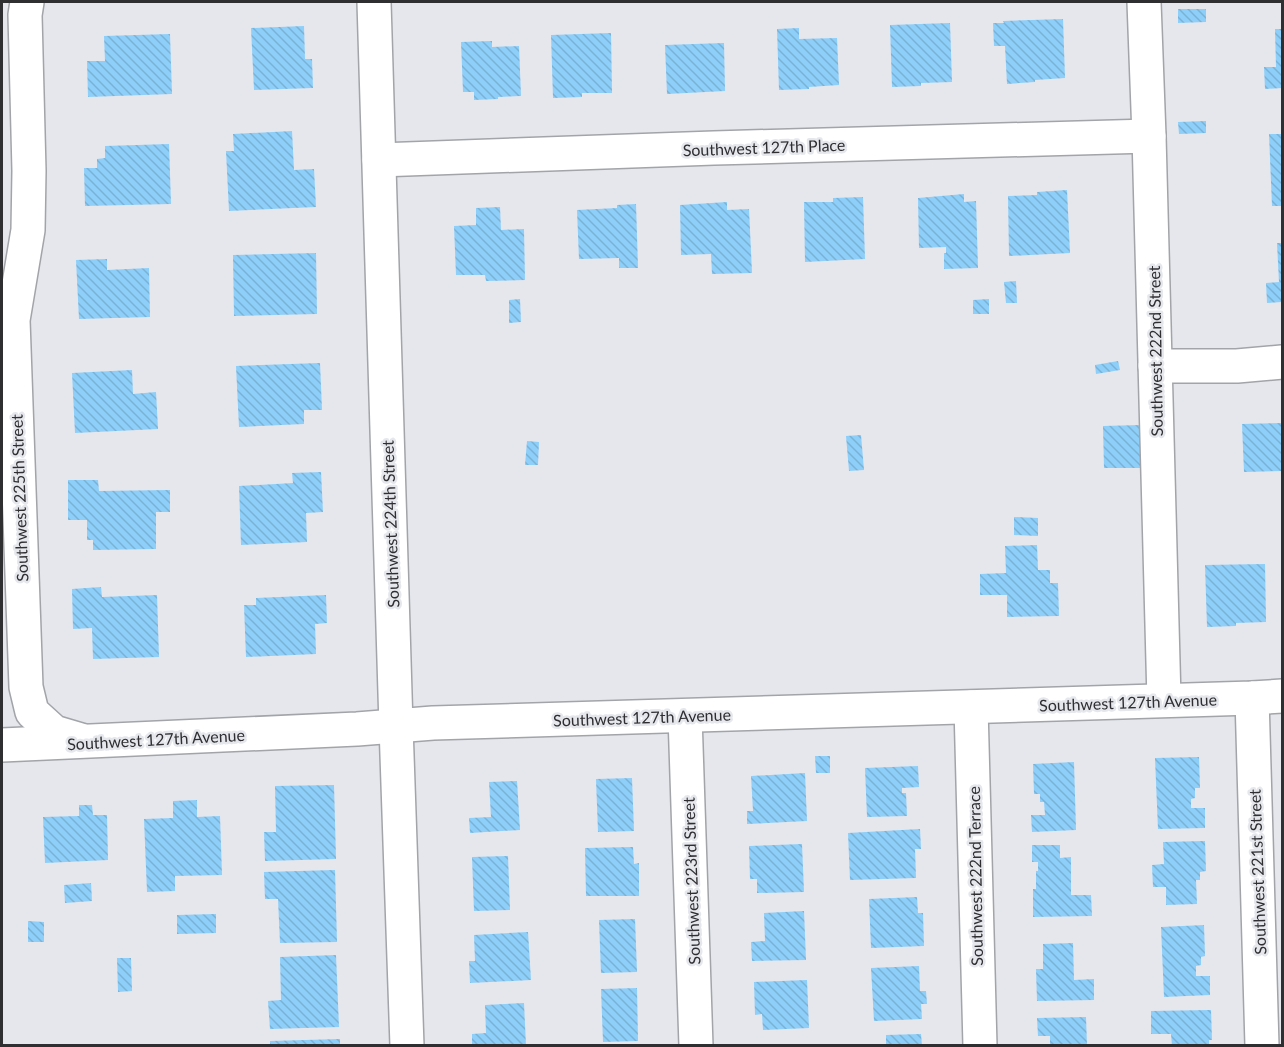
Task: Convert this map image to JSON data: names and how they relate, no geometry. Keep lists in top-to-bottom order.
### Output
{
  "streets": {
    "street": [
      "Southwest 127th Place",
      "Southwest 222nd Street",
      "Southwest 225th Street",
      "Southwest 224th Street",
      "Southwest 127th Avenue",
      "Southwest 221st Street",
      "Southwest 222nd Terrace",
      "Southwest 223rd Street"
    ]
  },
  "crossings": [
    ["Southwest 127th Place", "Southwest 222nd Street"],
    ["Southwest 127th Place", "Southwest 224th Street"],
    ["Southwest 222nd Street", "Southwest 127th Avenue"],
    ["Southwest 225th Street", "Southwest 127th Avenue"],
    ["Southwest 224th Street", "Southwest 127th Avenue"],
    ["Southwest 127th Avenue", "Southwest 221st Street"],
    ["Southwest 127th Avenue", "Southwest 222nd Terrace"],
    ["Southwest 127th Avenue", "Southwest 223rd Street"]
  ]
}
